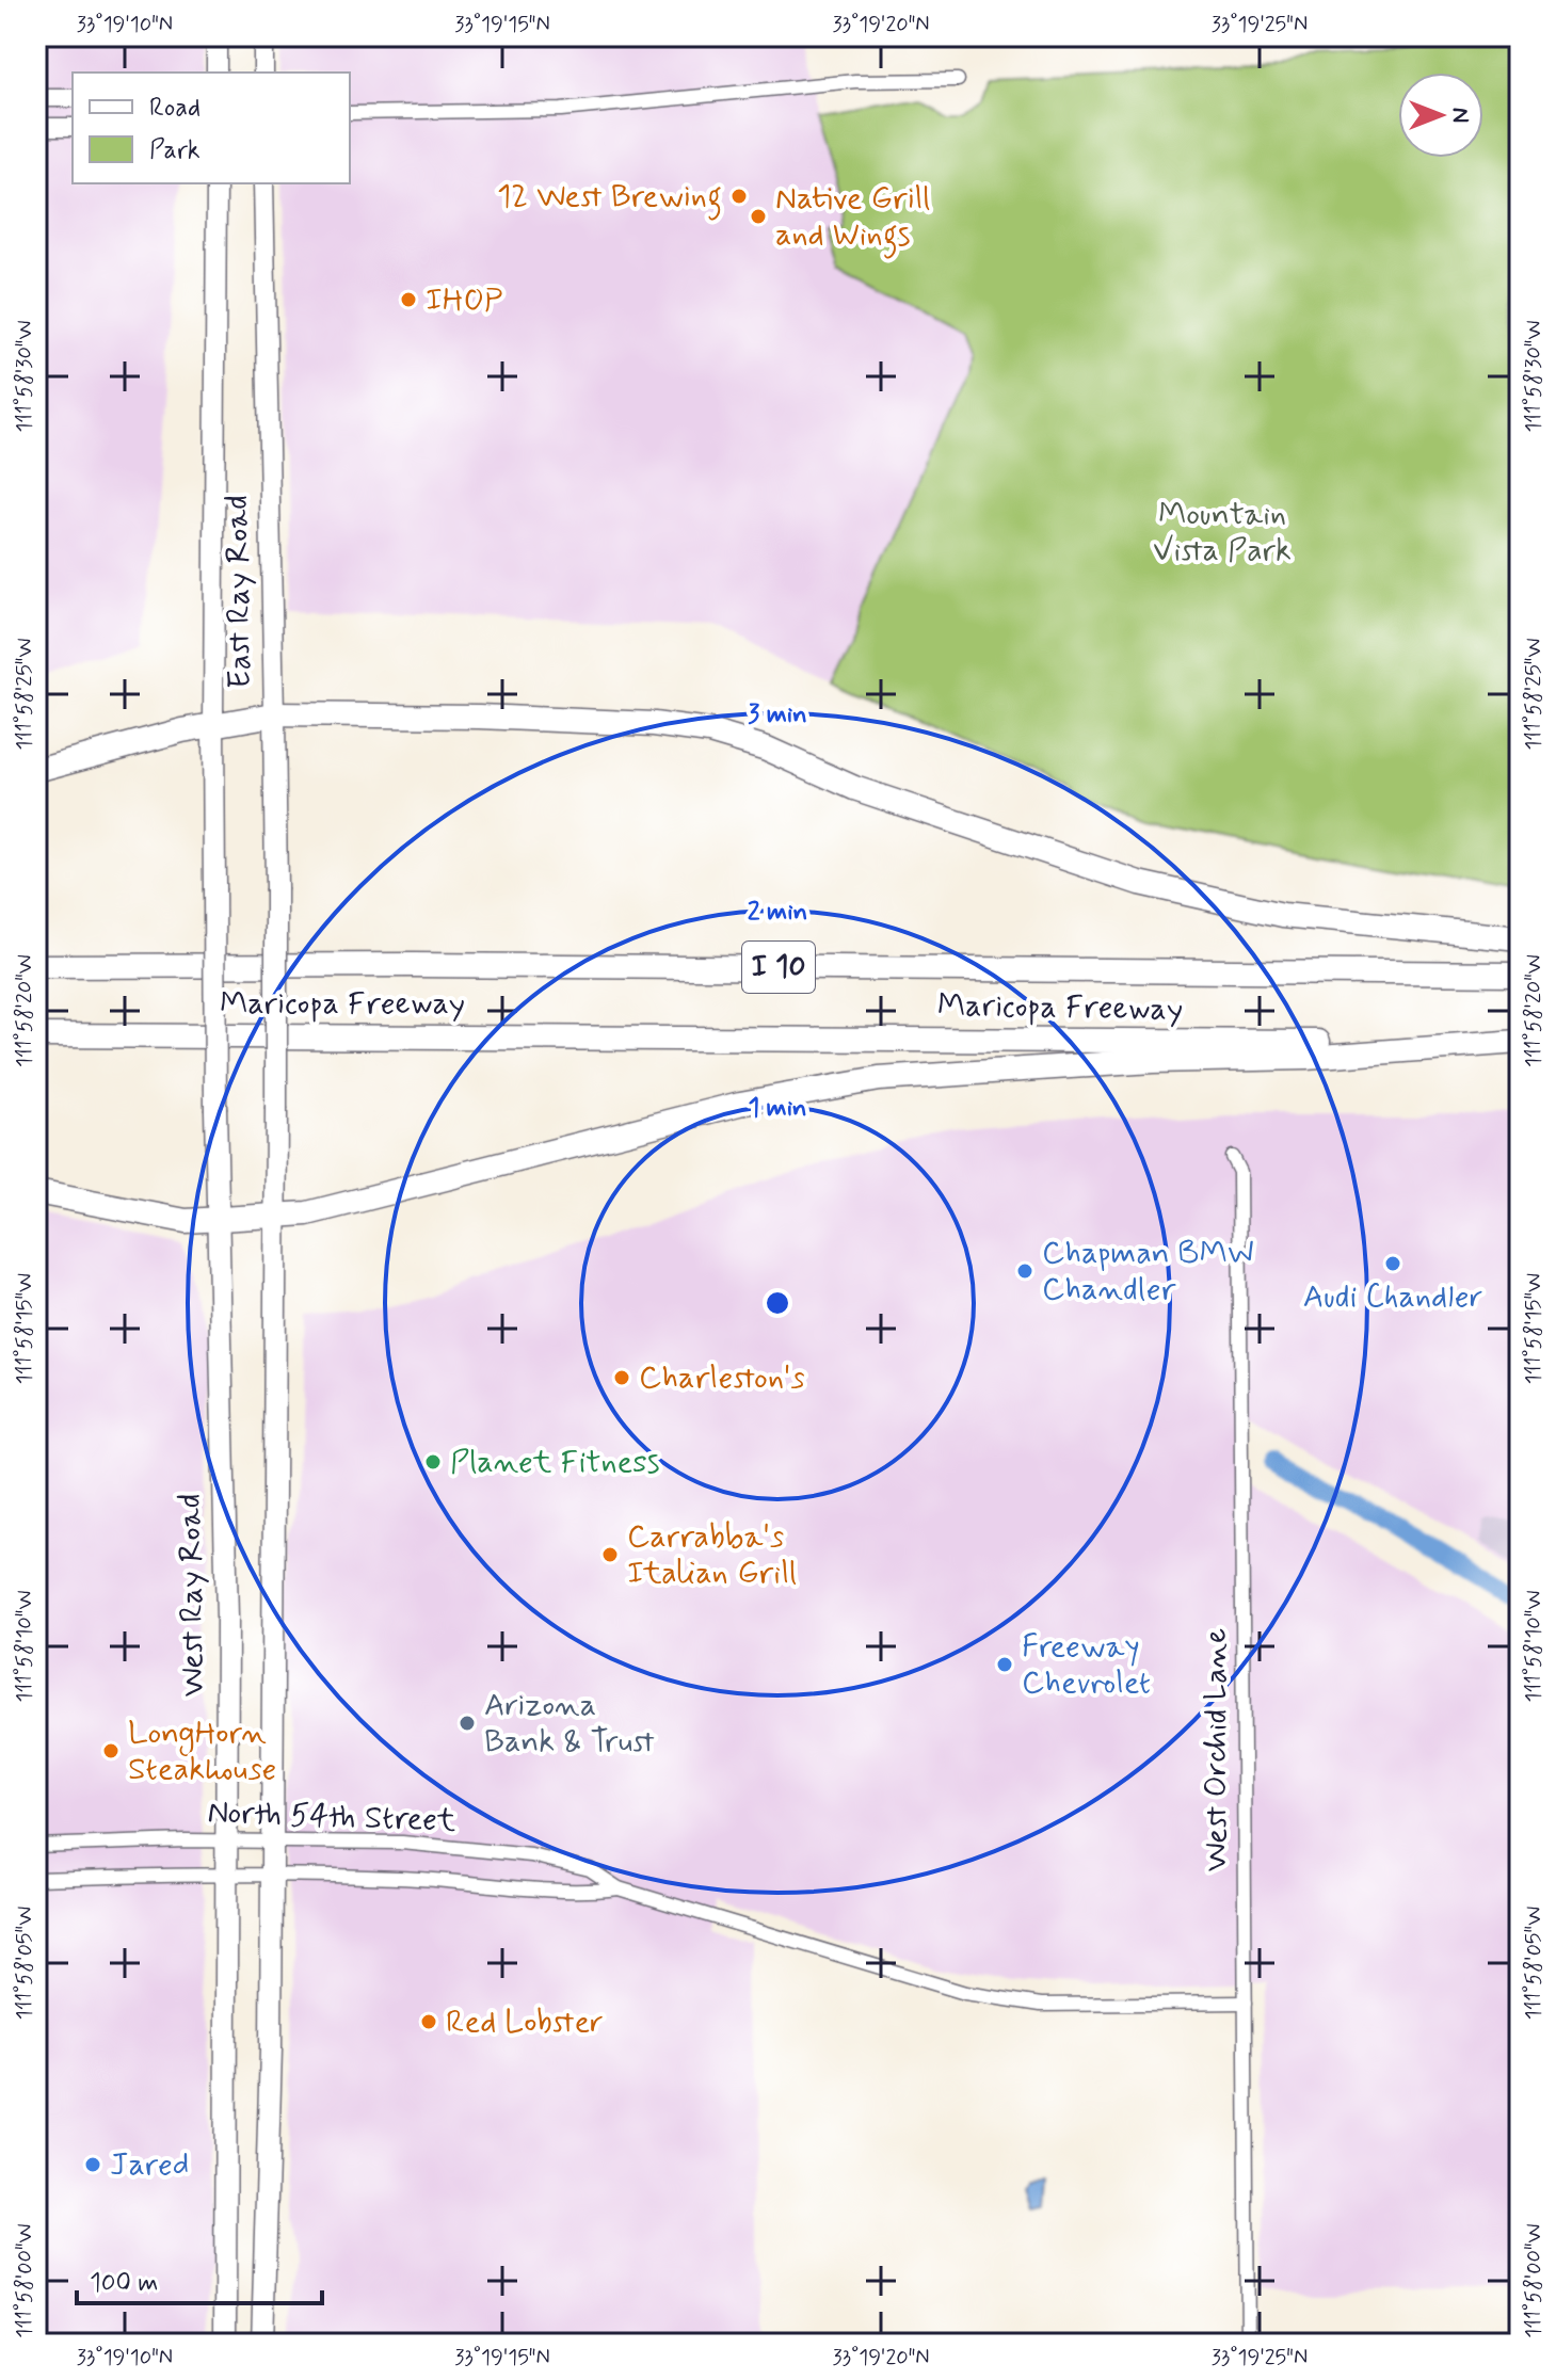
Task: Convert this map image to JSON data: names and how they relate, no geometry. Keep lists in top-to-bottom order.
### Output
{
  "streets": {
    "highway": ["I 10", "Maricopa Freeway"],
    "main road": ["East Ray Road", "West Ray Road"],
    "street": ["West Orchid Lane", "North 54th Street"]
  },
  "crossings": [
    ["East Ray Road", "West Ray Road"],
    ["West Ray Road", "North 54th Street"],
    ["West Orchid Lane", "North 54th Street"]
  ],
  "parks": ["Mountain Vista Park"],
  "places": [
    "12 West Brewing",
    "Native Grill and Wings",
    "IHOP",
    "Audi Chandler",
    "Chapman BMW Chandler",
    "Charleston's",
    "Planet Fitness",
    "Carrabba's Italian Grill",
    "Freeway Chevrolet",
    "Arizona Bank & Trust",
    "LongHorn Steakhouse",
    "Red Lobster",
    "Jared"
  ],
  "legend": ["Road", "Park"],
  "scale_bar": "100 m",
  "north": "right",
  "coordinates": [
    "33°19'10\"N",
    "33°19'15\"N",
    "33°19'20\"N",
    "33°19'25\"N",
    "111°58'30\"W",
    "111°58'25\"W",
    "111°58'20\"W",
    "111°58'15\"W",
    "111°58'10\"W",
    "111°58'05\"W",
    "111°58'00\"W"
  ],
  "rings": ["3 min", "2 min", "1 min"]
}
